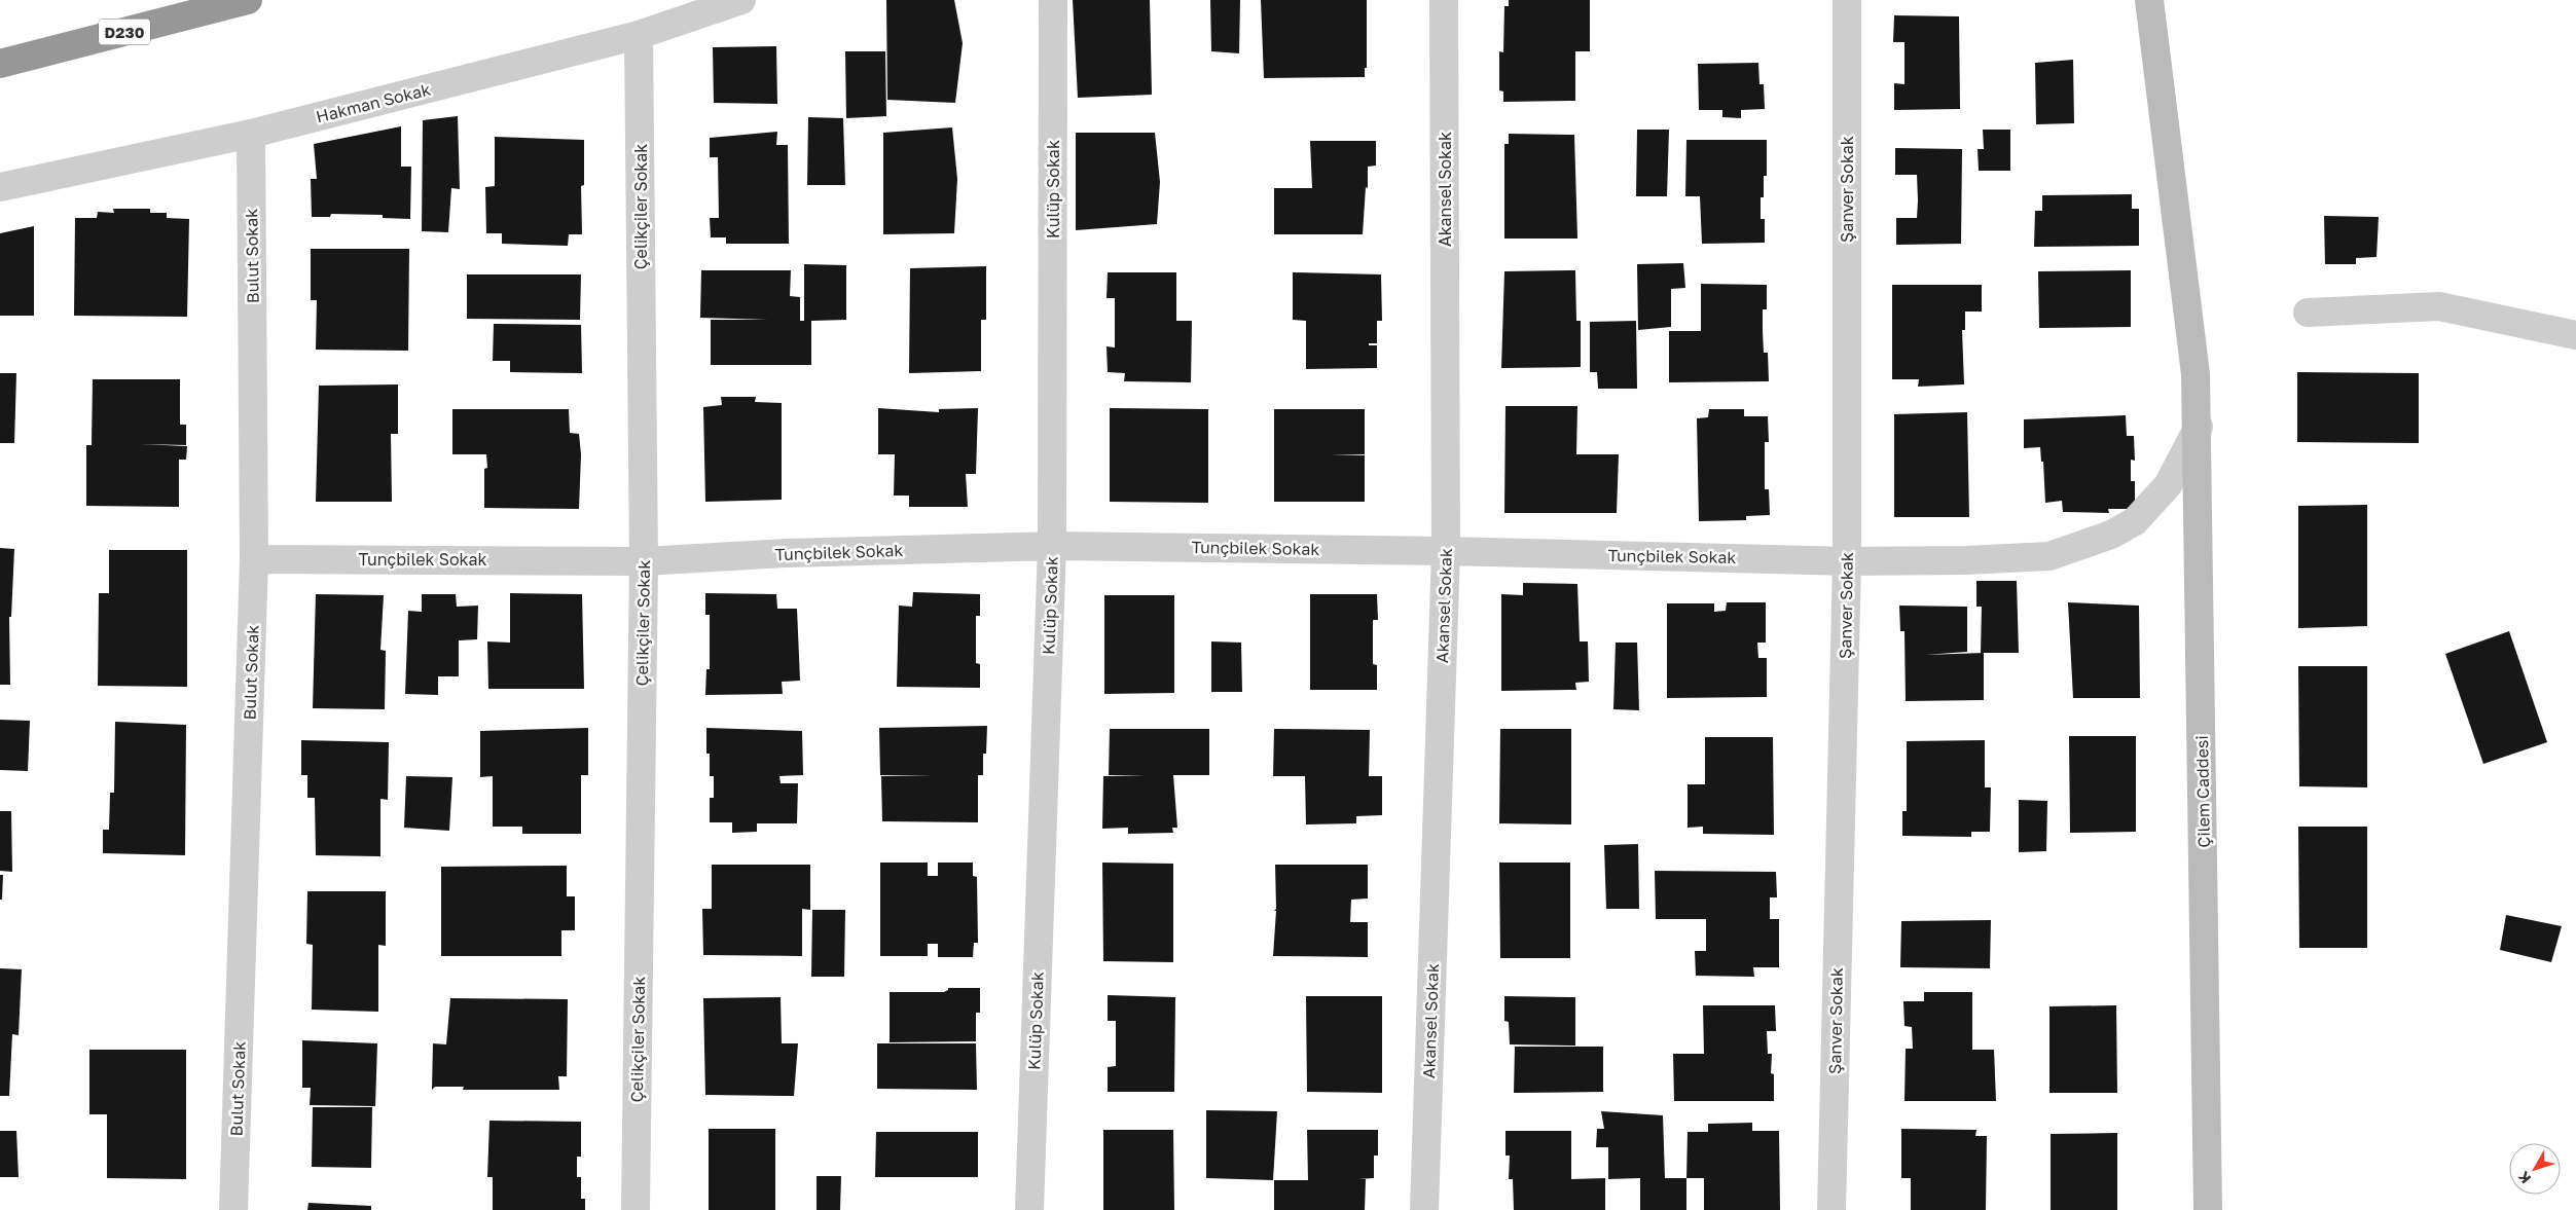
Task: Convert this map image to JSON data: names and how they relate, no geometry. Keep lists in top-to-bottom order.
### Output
{
  "streets": {
    "highway": ["D230"],
    "main road": ["Çilem Caddesi"],
    "street": [
      "Hakman Sokak",
      "Kulüp Sokak",
      "Akansel Sokak",
      "Şanver Sokak",
      "Çelikçiler Sokak",
      "Bulut Sokak",
      "Tunçbilek Sokak"
    ]
  },
  "crossings": [
    ["Hakman Sokak", "Çelikçiler Sokak"],
    ["Hakman Sokak", "Bulut Sokak"],
    ["Kulüp Sokak", "Tunçbilek Sokak"],
    ["Akansel Sokak", "Tunçbilek Sokak"],
    ["Şanver Sokak", "Tunçbilek Sokak"],
    ["Çelikçiler Sokak", "Tunçbilek Sokak"],
    ["Bulut Sokak", "Tunçbilek Sokak"],
    ["Tunçbilek Sokak", "Çilem Caddesi"]
  ],
  "north": "bottom left"
}
